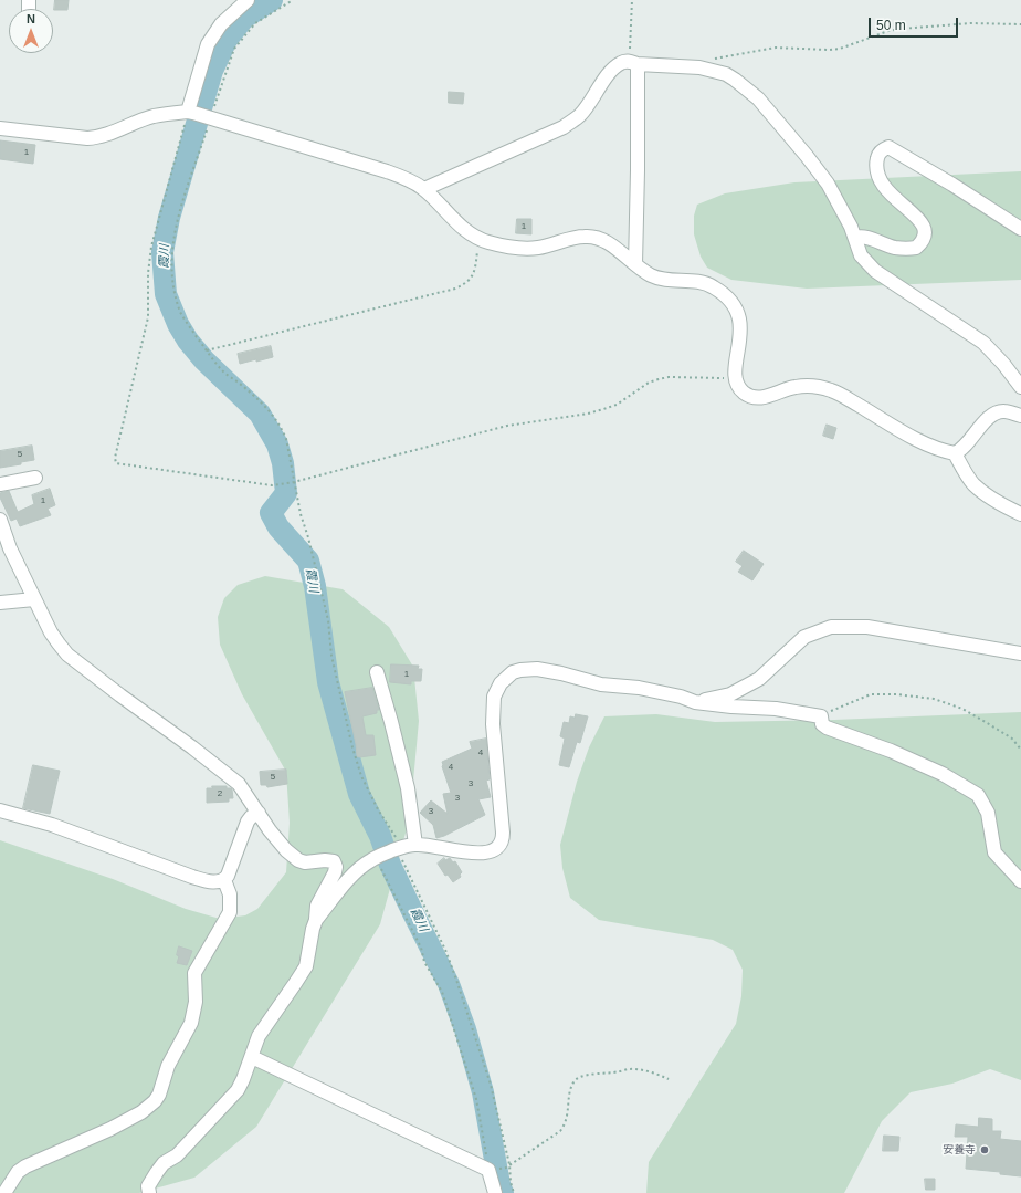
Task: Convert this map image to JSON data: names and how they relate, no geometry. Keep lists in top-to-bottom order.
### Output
{
  "water": ["霞川"],
  "places": ["安養寺"],
  "house_numbers": [
    "1",
    "1",
    "5",
    "1",
    "1",
    "4",
    "4",
    "5",
    "3",
    "2",
    "3",
    "3"
  ],
  "scale_bar": "50 m",
  "north": "top"
}
